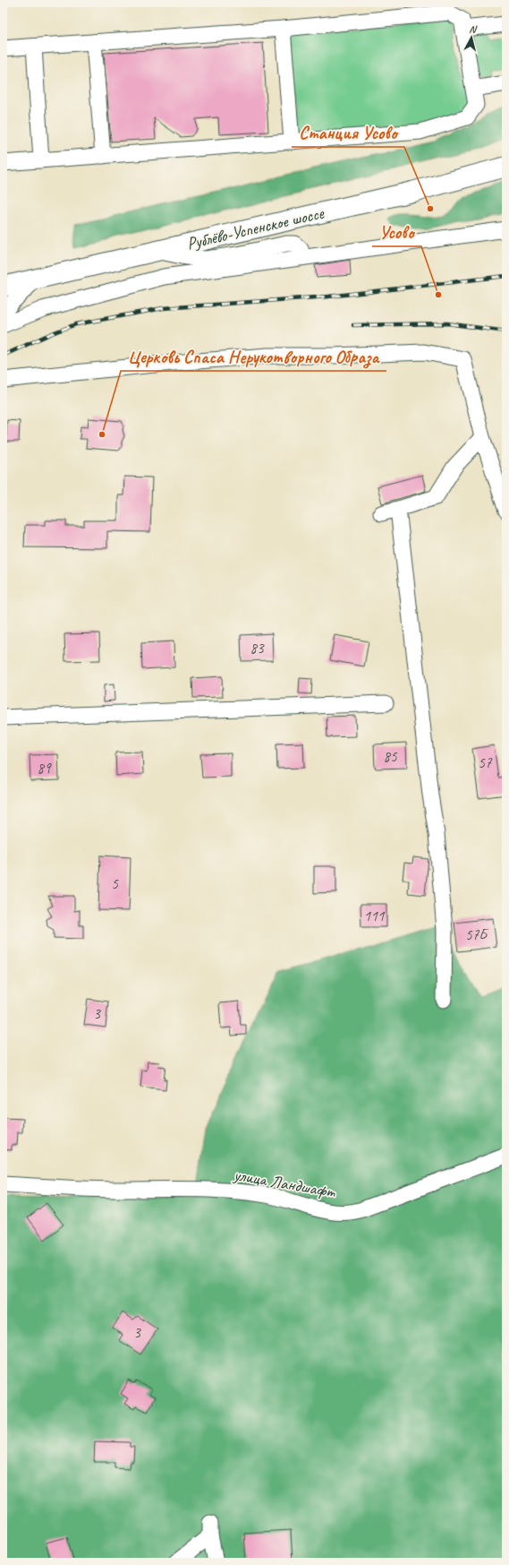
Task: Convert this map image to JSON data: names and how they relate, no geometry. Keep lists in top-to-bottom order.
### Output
{
  "streets": {
    "main road": ["Рублёво-Успенское шоссе"],
    "street": ["улица Ландшафт"]
  },
  "places": ["Станция Усово", "Усово", "Церковь Спаса Нерукотворного Образа"],
  "house_numbers": [
    "83",
    "85",
    "57",
    "89",
    "5",
    "111",
    "57Б",
    "3",
    "3"
  ],
  "north": "top"
}
